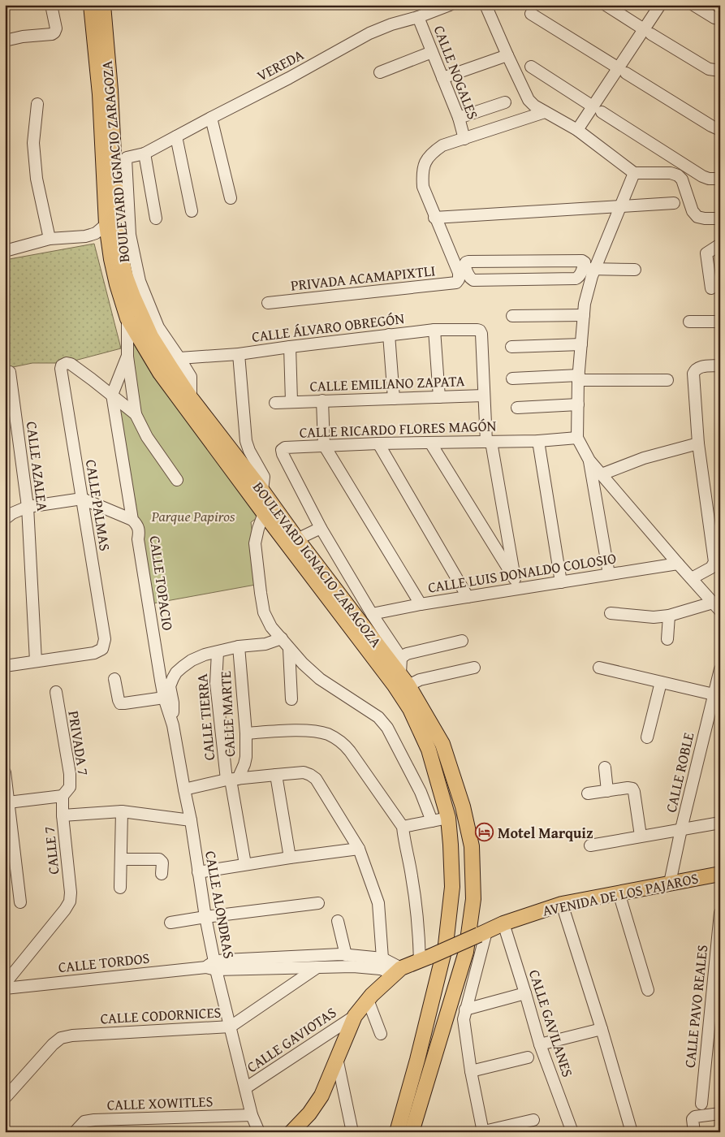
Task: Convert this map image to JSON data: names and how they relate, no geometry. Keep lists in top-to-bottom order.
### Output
{
  "streets": {
    "main road": ["BOULEVARD IGNACIO ZARAGOZA", "AVENIDA DE LOS PAJAROS"],
    "street": [
      "VEREDA",
      "CALLE NOGALES",
      "PRIVADA ACAMAPIXTLI",
      "CALLE ÁLVARO OBREGÓN",
      "CALLE EMILIANO ZAPATA",
      "CALLE RICARDO FLORES MAGÓN",
      "CALLE AZALEA",
      "CALLE PALMAS",
      "CALLE LUIS DONALDO COLOSIO",
      "CALLE TOPACIO",
      "CALLE MARTE",
      "CALLE TIERRA",
      "PRIVADA 7",
      "CALLE ROBLE",
      "CALLE 7",
      "CALLE ALONDRAS",
      "CALLE TORDOS",
      "CALLE PAVO REALES",
      "CALLE CODORNICES",
      "CALLE GAVILANES",
      "CALLE GAVIOTAS",
      "CALLE XOWITLES"
    ]
  },
  "crossings": [
    ["VEREDA", "CALLE NOGALES"],
    ["VEREDA", "CALLE ÁLVARO OBREGÓN"],
    ["CALLE ÁLVARO OBREGÓN", "CALLE EMILIANO ZAPATA"],
    ["CALLE RICARDO FLORES MAGÓN", "CALLE LUIS DONALDO COLOSIO"],
    ["CALLE AZALEA", "CALLE PALMAS"],
    ["CALLE PALMAS", "CALLE TOPACIO"],
    ["CALLE TOPACIO", "CALLE ALONDRAS"],
    ["CALLE MARTE", "CALLE TIERRA"],
    ["PRIVADA 7", "CALLE 7"],
    ["CALLE ROBLE", "AVENIDA DE LOS PAJAROS"],
    ["AVENIDA DE LOS PAJAROS", "CALLE TORDOS"],
    ["AVENIDA DE LOS PAJAROS", "CALLE GAVILANES"],
    ["AVENIDA DE LOS PAJAROS", "CALLE GAVIOTAS"],
    ["CALLE ALONDRAS", "CALLE TORDOS"],
    ["CALLE ALONDRAS", "CALLE CODORNICES"],
    ["CALLE ALONDRAS", "CALLE GAVIOTAS"],
    ["CALLE ALONDRAS", "CALLE XOWITLES"],
    ["CALLE TORDOS", "CALLE CODORNICES"]
  ],
  "parks": ["Parque Papiros"],
  "places": {
    "hotel": ["Motel Marquiz"]
  }
}
